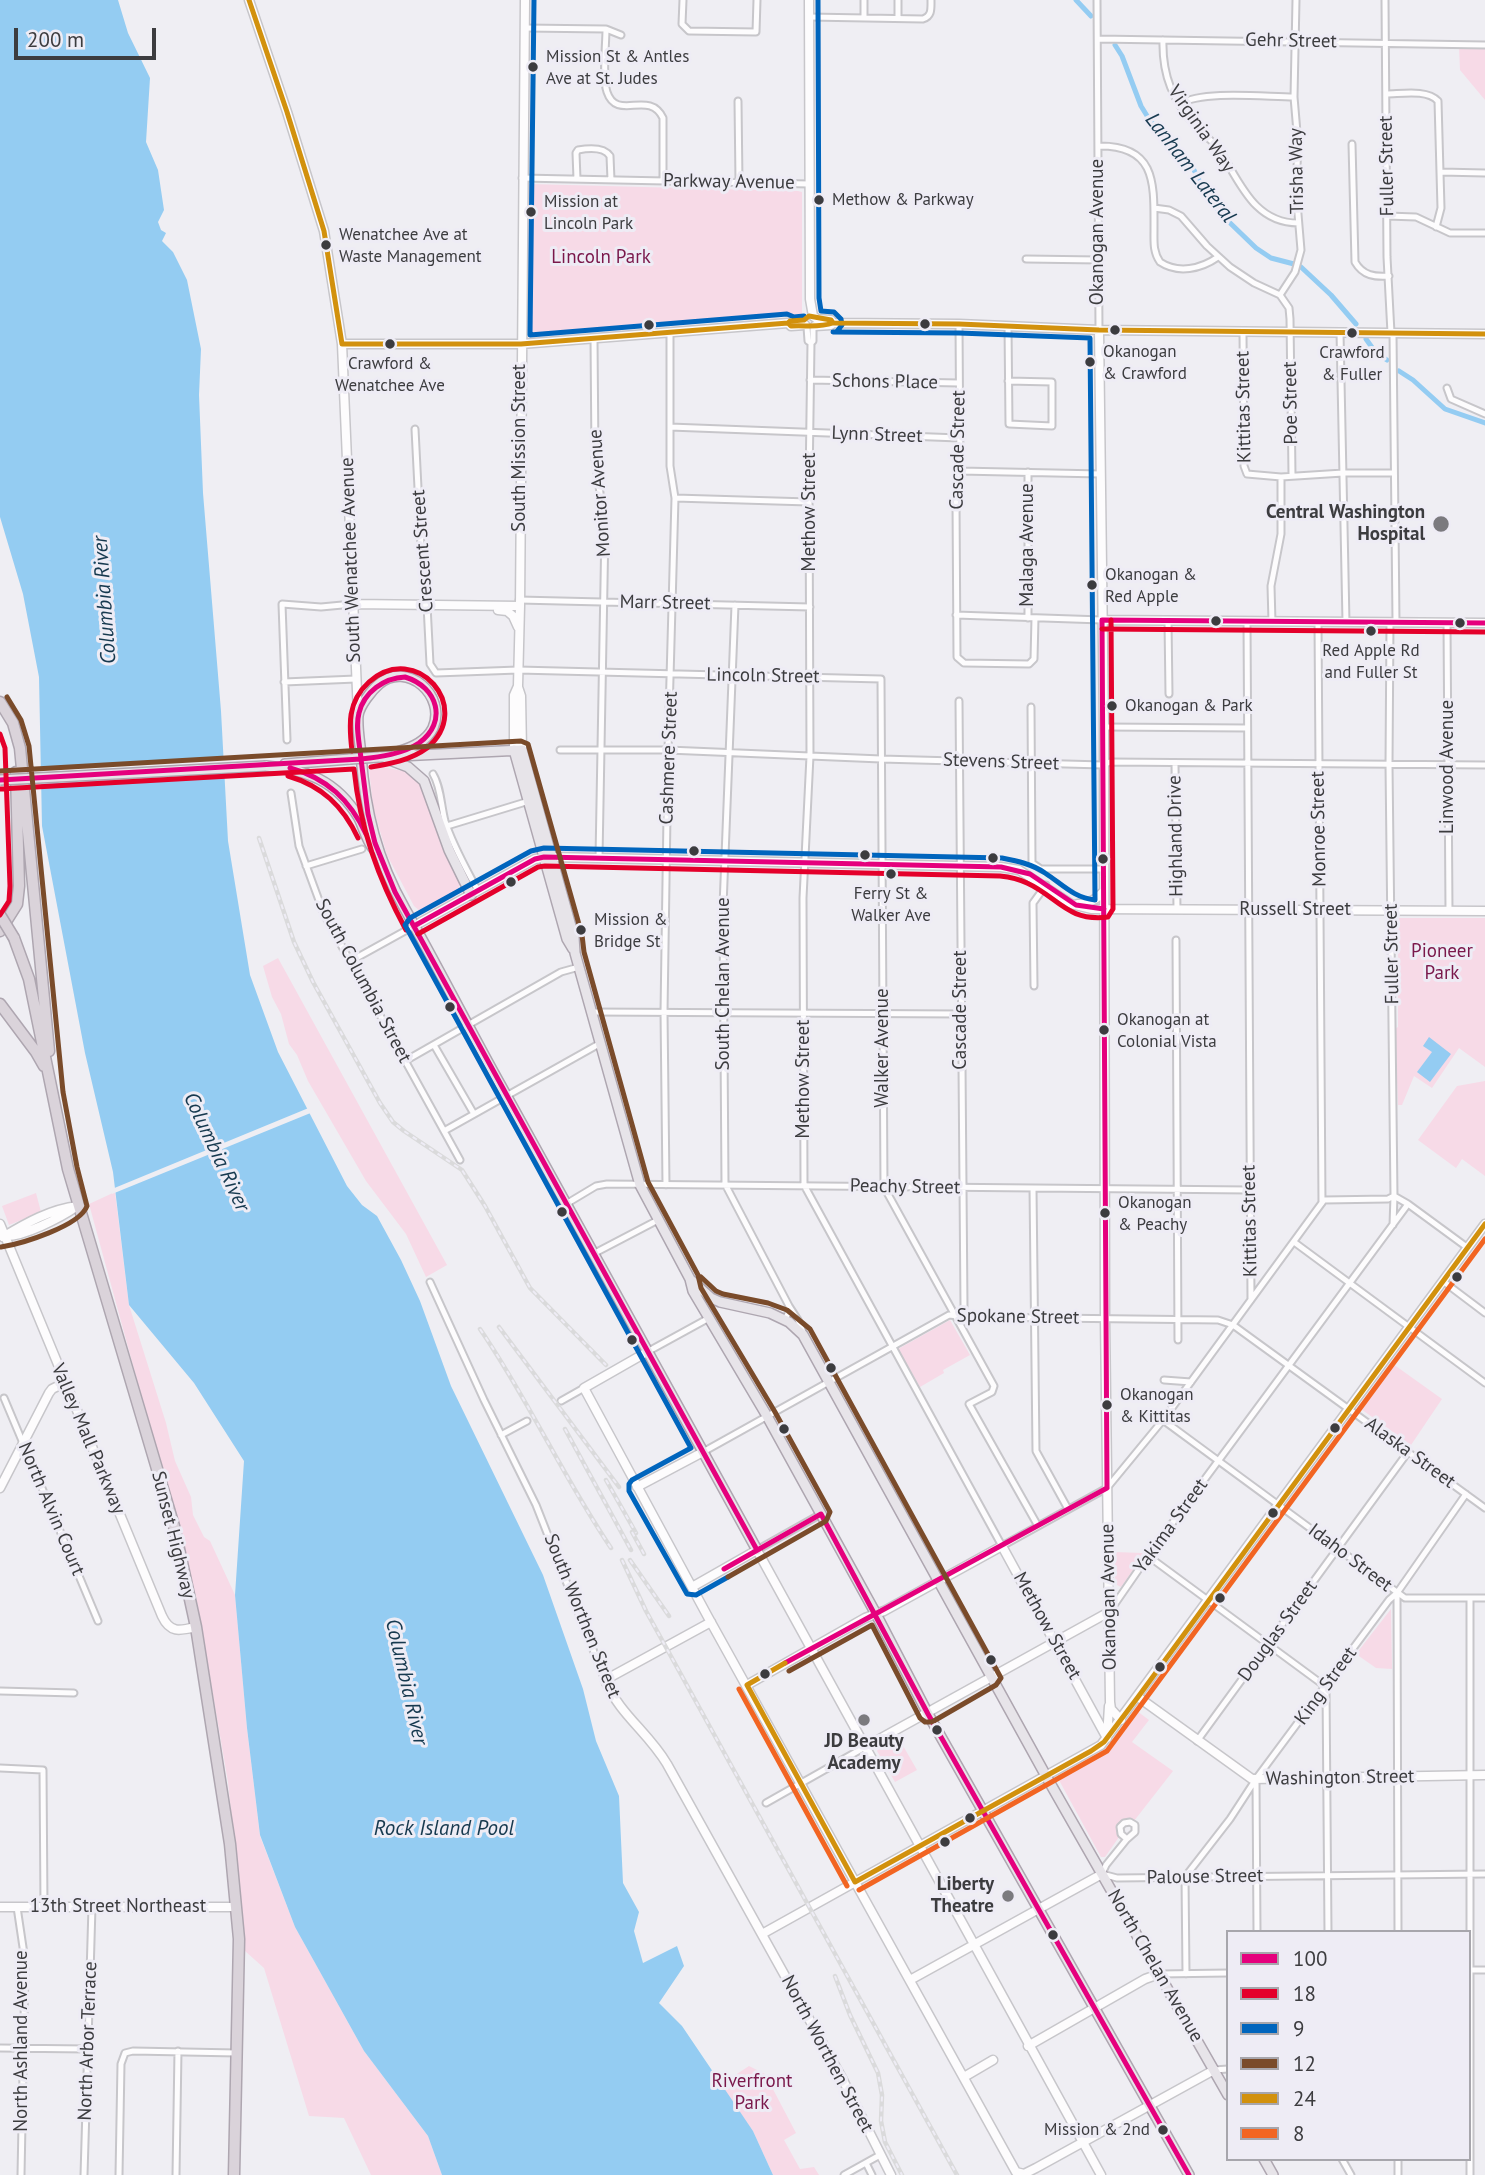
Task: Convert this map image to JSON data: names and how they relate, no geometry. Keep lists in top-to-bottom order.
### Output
{
  "streets": {
    "highway": ["Sunset Highway"],
    "main road": [
      "South Mission Street",
      "South Wenatchee Avenue",
      "South Chelan Avenue",
      "North Chelan Avenue"
    ],
    "street": [
      "Gehr Street",
      "Virginia Way",
      "Fuller Street",
      "Trisha Way",
      "Parkway Avenue",
      "Okanogan Avenue",
      "Schons Place",
      "Poe Street",
      "Kittitas Street",
      "Lynn Street",
      "Cascade Street",
      "Monitor Avenue",
      "Methow Street",
      "Malaga Avenue",
      "Crescent Street",
      "Marr Street",
      "Lincoln Street",
      "Cashmere Street",
      "Stevens Street",
      "Linwood Avenue",
      "Monroe Street",
      "Highland Drive",
      "Russell Street",
      "South Columbia Street",
      "Walker Avenue",
      "Peachy Street",
      "Spokane Street",
      "Valley Mall Parkway",
      "Alaska Street",
      "North Alvin Court",
      "Yakima Street",
      "Idaho Street",
      "South Worthen Street",
      "Douglas Street",
      "King Street",
      "Washington Street",
      "Palouse Street",
      "13th Street Northeast",
      "North Ashland Avenue",
      "North Arbor Terrace",
      "North Worthen Street"
    ]
  },
  "crossings": [
    ["Gehr Street", "Virginia Way"],
    ["Gehr Street", "Fuller Street"],
    ["Gehr Street", "Trisha Way"],
    ["Gehr Street", "Okanogan Avenue"],
    ["Virginia Way", "Trisha Way"],
    ["Fuller Street", "Stevens Street"],
    ["Fuller Street", "Russell Street"],
    ["Trisha Way", "Poe Street"],
    ["Parkway Avenue", "South Mission Street"],
    ["Parkway Avenue", "Methow Street"],
    ["Okanogan Avenue", "Kittitas Street"],
    ["Okanogan Avenue", "Methow Street"],
    ["Okanogan Avenue", "Stevens Street"],
    ["Okanogan Avenue", "Russell Street"],
    ["Okanogan Avenue", "Peachy Street"],
    ["Okanogan Avenue", "Spokane Street"],
    ["Okanogan Avenue", "Yakima Street"],
    ["Schons Place", "Cascade Street"],
    ["Schons Place", "Methow Street"],
    ["Kittitas Street", "South Mission Street"],
    ["Kittitas Street", "Methow Street"],
    ["Kittitas Street", "South Wenatchee Avenue"],
    ["Kittitas Street", "Stevens Street"],
    ["Kittitas Street", "Russell Street"],
    ["Kittitas Street", "South Chelan Avenue"],
    ["Kittitas Street", "Walker Avenue"],
    ["Kittitas Street", "Peachy Street"],
    ["Kittitas Street", "Spokane Street"],
    ["Kittitas Street", "Alaska Street"],
    ["Kittitas Street", "Idaho Street"],
    ["Lynn Street", "Cascade Street"],
    ["Lynn Street", "Methow Street"],
    ["Lynn Street", "Cashmere Street"],
    ["South Mission Street", "Marr Street"],
    ["South Mission Street", "Lincoln Street"],
    ["South Mission Street", "Peachy Street"],
    ["South Mission Street", "Spokane Street"],
    ["South Mission Street", "Yakima Street"],
    ["Cascade Street", "Malaga Avenue"],
    ["Cascade Street", "Stevens Street"],
    ["Cascade Street", "Walker Avenue"],
    ["Cascade Street", "Peachy Street"],
    ["Cascade Street", "Spokane Street"],
    ["Monitor Avenue", "Marr Street"],
    ["Monitor Avenue", "Lincoln Street"],
    ["Monitor Avenue", "Stevens Street"],
    ["Methow Street", "Marr Street"],
    ["Methow Street", "Lincoln Street"],
    ["Methow Street", "Stevens Street"],
    ["Methow Street", "Peachy Street"],
    ["Methow Street", "Spokane Street"],
    ["Methow Street", "Yakima Street"],
    ["Crescent Street", "Marr Street"],
    ["Crescent Street", "Lincoln Street"],
    ["South Wenatchee Avenue", "Marr Street"],
    ["South Wenatchee Avenue", "Peachy Street"],
    ["South Wenatchee Avenue", "Spokane Street"],
    ["South Wenatchee Avenue", "Yakima Street"],
    ["Marr Street", "Cashmere Street"],
    ["Marr Street", "South Chelan Avenue"],
    ["Lincoln Street", "Cashmere Street"],
    ["Lincoln Street", "South Chelan Avenue"],
    ["Lincoln Street", "Walker Avenue"],
    ["Cashmere Street", "Stevens Street"],
    ["Cashmere Street", "Peachy Street"],
    ["Stevens Street", "Linwood Avenue"],
    ["Stevens Street", "Monroe Street"],
    ["Stevens Street", "Highland Drive"],
    ["Stevens Street", "South Chelan Avenue"],
    ["Stevens Street", "Walker Avenue"],
    ["Linwood Avenue", "Russell Street"],
    ["Monroe Street", "Russell Street"],
    ["Highland Drive", "Russell Street"],
    ["South Chelan Avenue", "Peachy Street"],
    ["South Chelan Avenue", "Spokane Street"],
    ["South Chelan Avenue", "Yakima Street"],
    ["South Chelan Avenue", "Palouse Street"],
    ["South Chelan Avenue", "North Chelan Avenue"],
    ["Walker Avenue", "Peachy Street"],
    ["Walker Avenue", "Spokane Street"],
    ["Spokane Street", "Alaska Street"],
    ["Valley Mall Parkway", "Sunset Highway"],
    ["Alaska Street", "Yakima Street"],
    ["Alaska Street", "Douglas Street"],
    ["Alaska Street", "King Street"],
    ["Yakima Street", "Idaho Street"],
    ["Sunset Highway", "13th Street Northeast"],
    ["Idaho Street", "Douglas Street"],
    ["Idaho Street", "King Street"],
    ["South Worthen Street", "North Worthen Street"],
    ["Douglas Street", "Washington Street"],
    ["King Street", "Washington Street"],
    ["King Street", "Palouse Street"],
    ["Palouse Street", "North Chelan Avenue"],
    ["13th Street Northeast", "North Ashland Avenue"],
    ["13th Street Northeast", "North Arbor Terrace"]
  ],
  "water": ["Lanham Lateral", "Columbia River", "Rock Island Pool"],
  "parks": ["Lincoln Park", "Pioneer Park", "Riverfront Park"],
  "places": [
    "Mission St & Antles Ave at St. Judes",
    "Methow & Parkway",
    "Mission at Lincoln Park",
    "Wenatchee Ave at Waste Management",
    "Crawford & Fuller",
    "Crawford & Wenatchee Ave",
    "Okanogan & Crawford",
    "Central Washington Hospital",
    "Okanogan & Red Apple",
    "Red Apple Rd and Fuller St",
    "Okanogan & Park",
    "Ferry St & Walker Ave",
    "Mission & Bridge St",
    "Okanogan at Colonial Vista",
    "Okanogan & Peachy",
    "Okanogan & Kittitas",
    "JD Beauty Academy",
    "Liberty Theatre",
    "Mission & 2nd"
  ],
  "lines": [
    "transit line 9",
    "transit line 24",
    "transit line 100",
    "transit line 18",
    "transit line 12",
    "transit line 8"
  ],
  "legend": [
    "100",
    "18",
    "9",
    "12",
    "24",
    "8"
  ],
  "scale_bar": "200 m"
}
